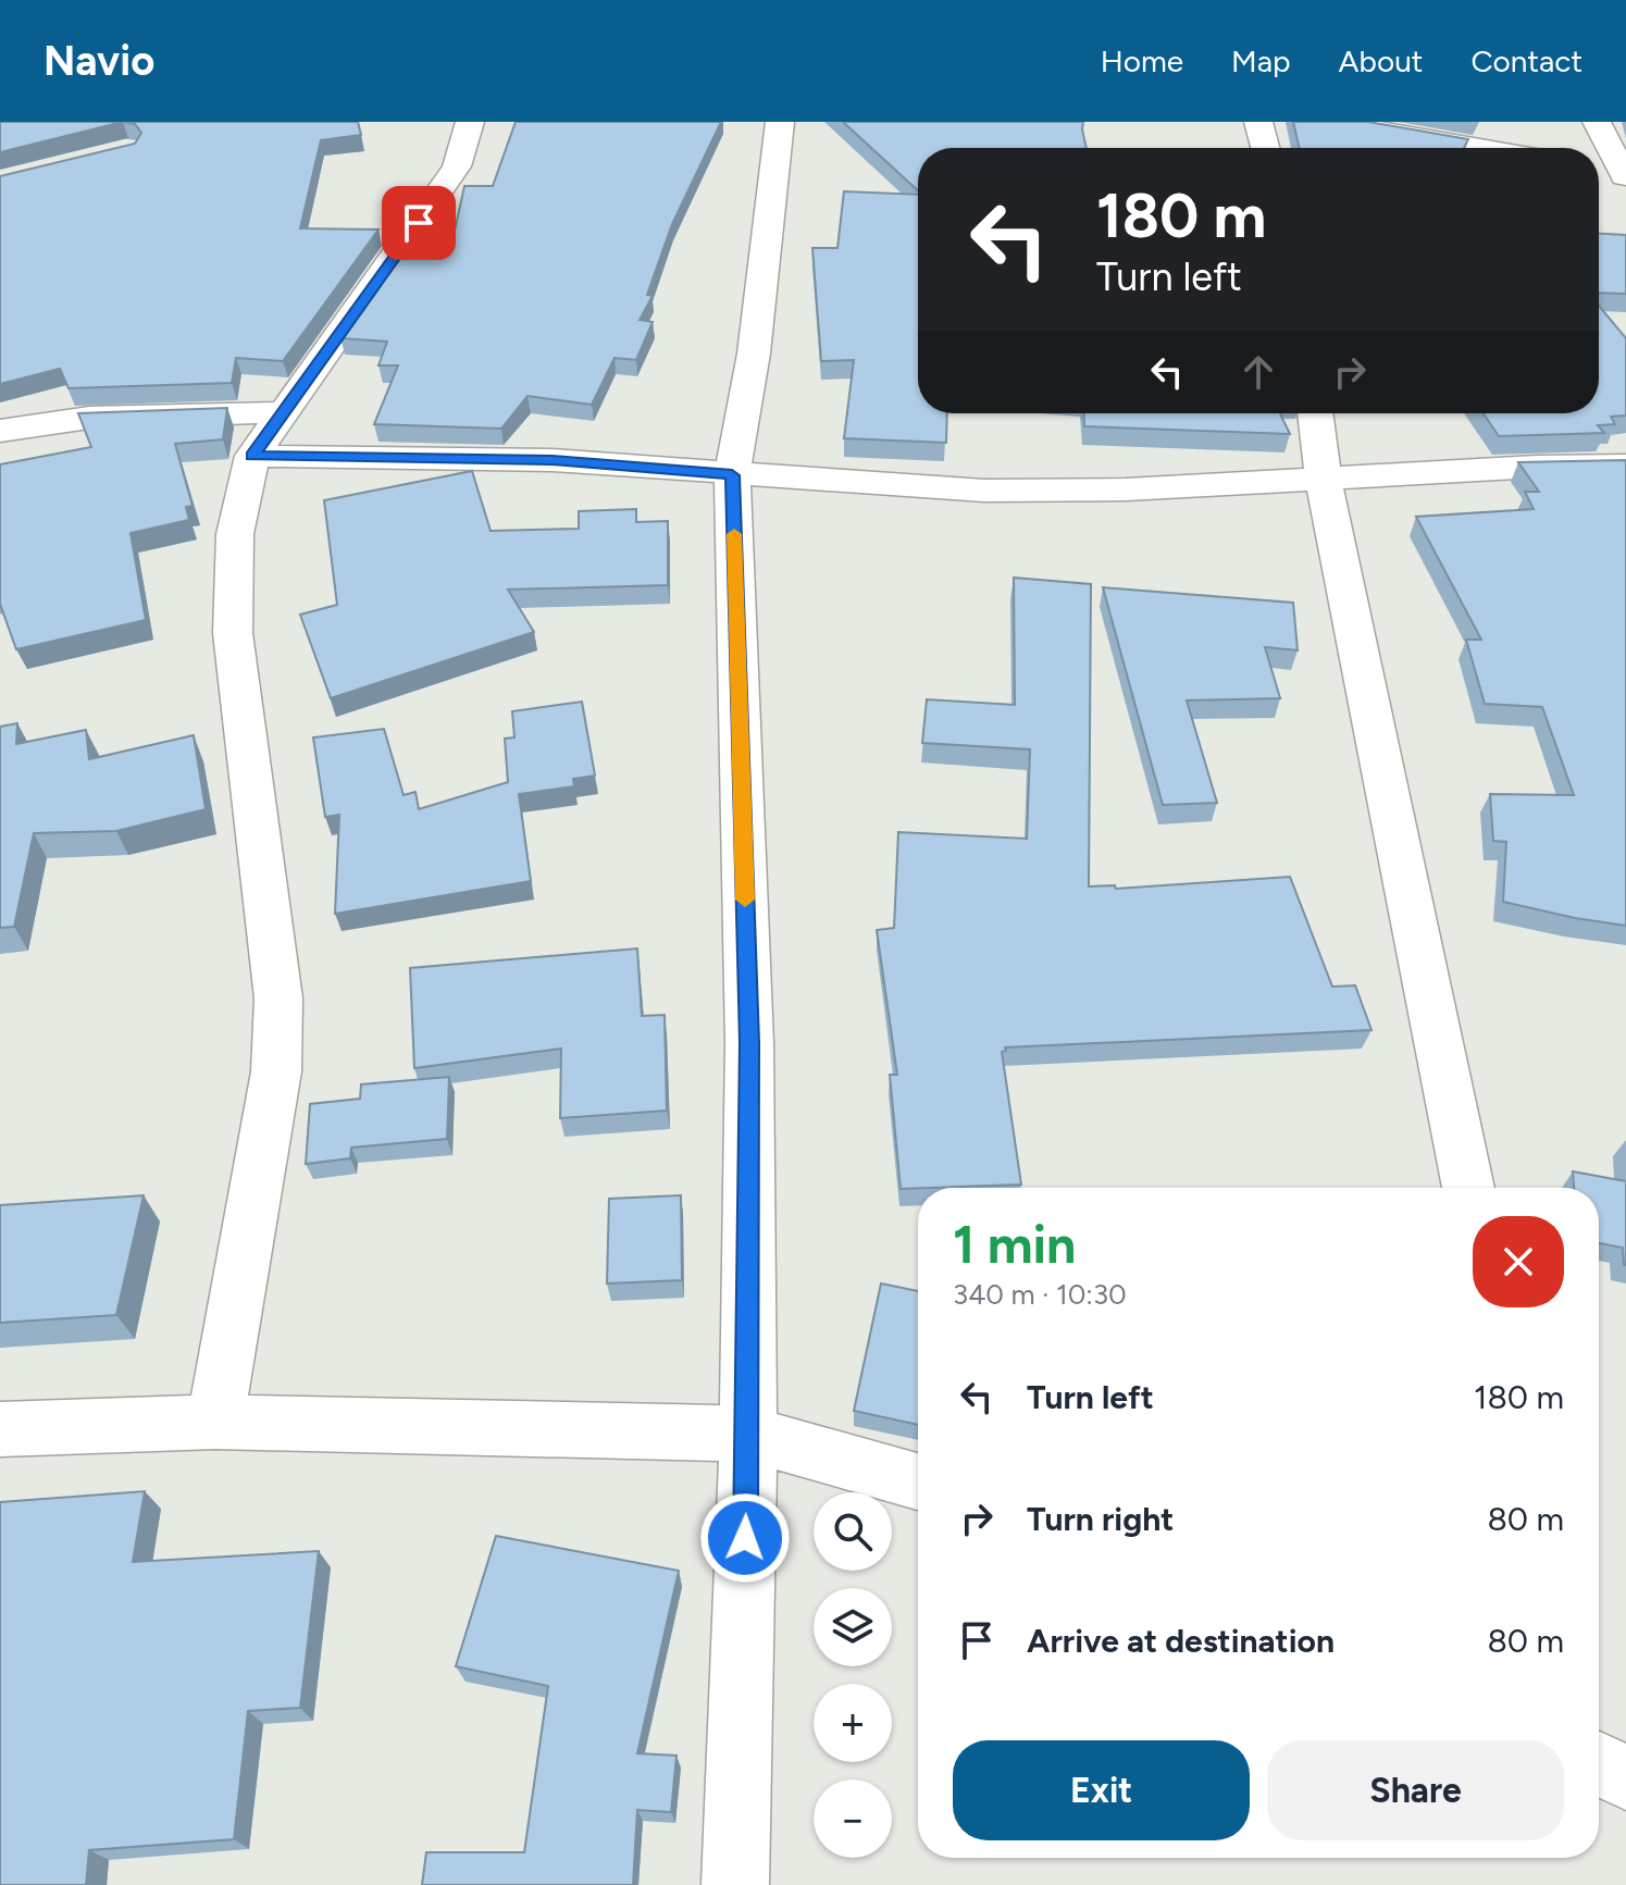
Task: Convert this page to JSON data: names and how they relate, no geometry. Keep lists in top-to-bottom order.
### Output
{
  "page": {
    "header": "Navio",
    "nav": [
      "Home",
      "Map",
      "About",
      "Contact"
    ],
    "turn": ["180 m", "Turn left"],
    "heading": ["1 min", "340 m · 10:30"],
    "list": [
      {
        "name": "Turn left",
        "value": "180 m"
      },
      {
        "name": "Turn right",
        "value": "80 m"
      },
      {
        "name": "Arrive at destination",
        "value": "80 m"
      }
    ],
    "map_buttons": ["+", "−"],
    "buttons": ["Exit", "Share"]
  }
}
